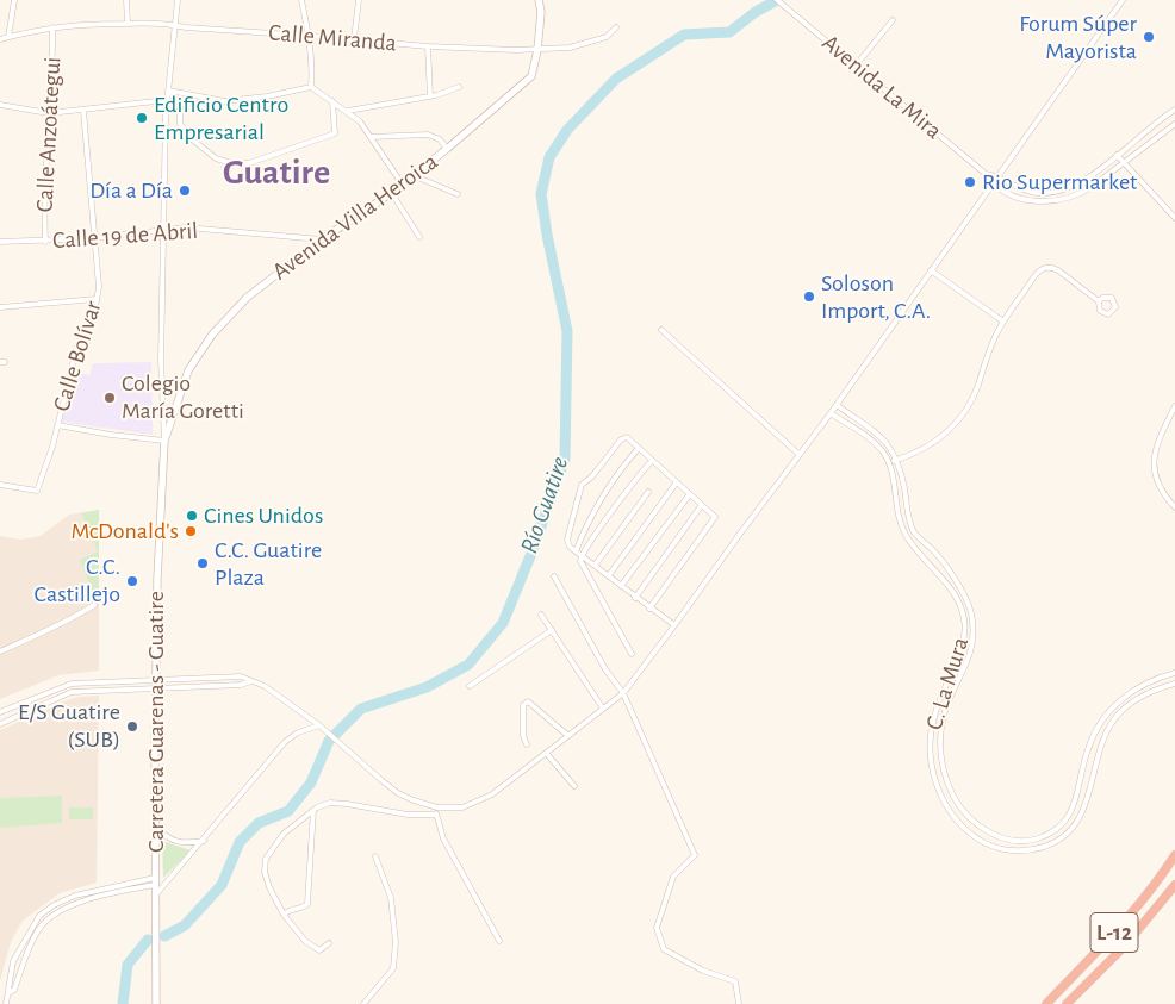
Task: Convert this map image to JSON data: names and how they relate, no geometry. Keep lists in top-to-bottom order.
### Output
{
  "streets": {
    "highway": ["L-12"],
    "main road": ["Avenida Villa Heroica", "Carretera Guarenas - Guatire"],
    "street": [
      "Calle Miranda",
      "Avenida La Mira",
      "Calle Anzoátegui",
      "Calle 19 de Abril",
      "Calle Bolívar",
      "C. La Mura"
    ]
  },
  "crossings": [
    ["Calle Miranda", "Calle Anzoátegui"],
    ["Calle Miranda", "Avenida Villa Heroica"],
    ["Calle Anzoátegui", "Calle 19 de Abril"],
    ["Avenida Villa Heroica", "Calle 19 de Abril"],
    ["Avenida Villa Heroica", "Carretera Guarenas - Guatire"],
    ["Calle 19 de Abril", "Calle Bolívar"]
  ],
  "districts": ["Guatire"],
  "water": ["Río Guatire"],
  "places": [
    "Forum Súper Mayorista",
    "Edificio Centro Empresarial",
    "Rio Supermarket",
    "Día a Día",
    "Soloson Import, C.A.",
    "Colegio María Goretti",
    "Cines Unidos",
    "McDonald's",
    "C.C. Guatire Plaza",
    "C.C. Castillejo",
    "E/S Guatire (SUB)"
  ]
}
